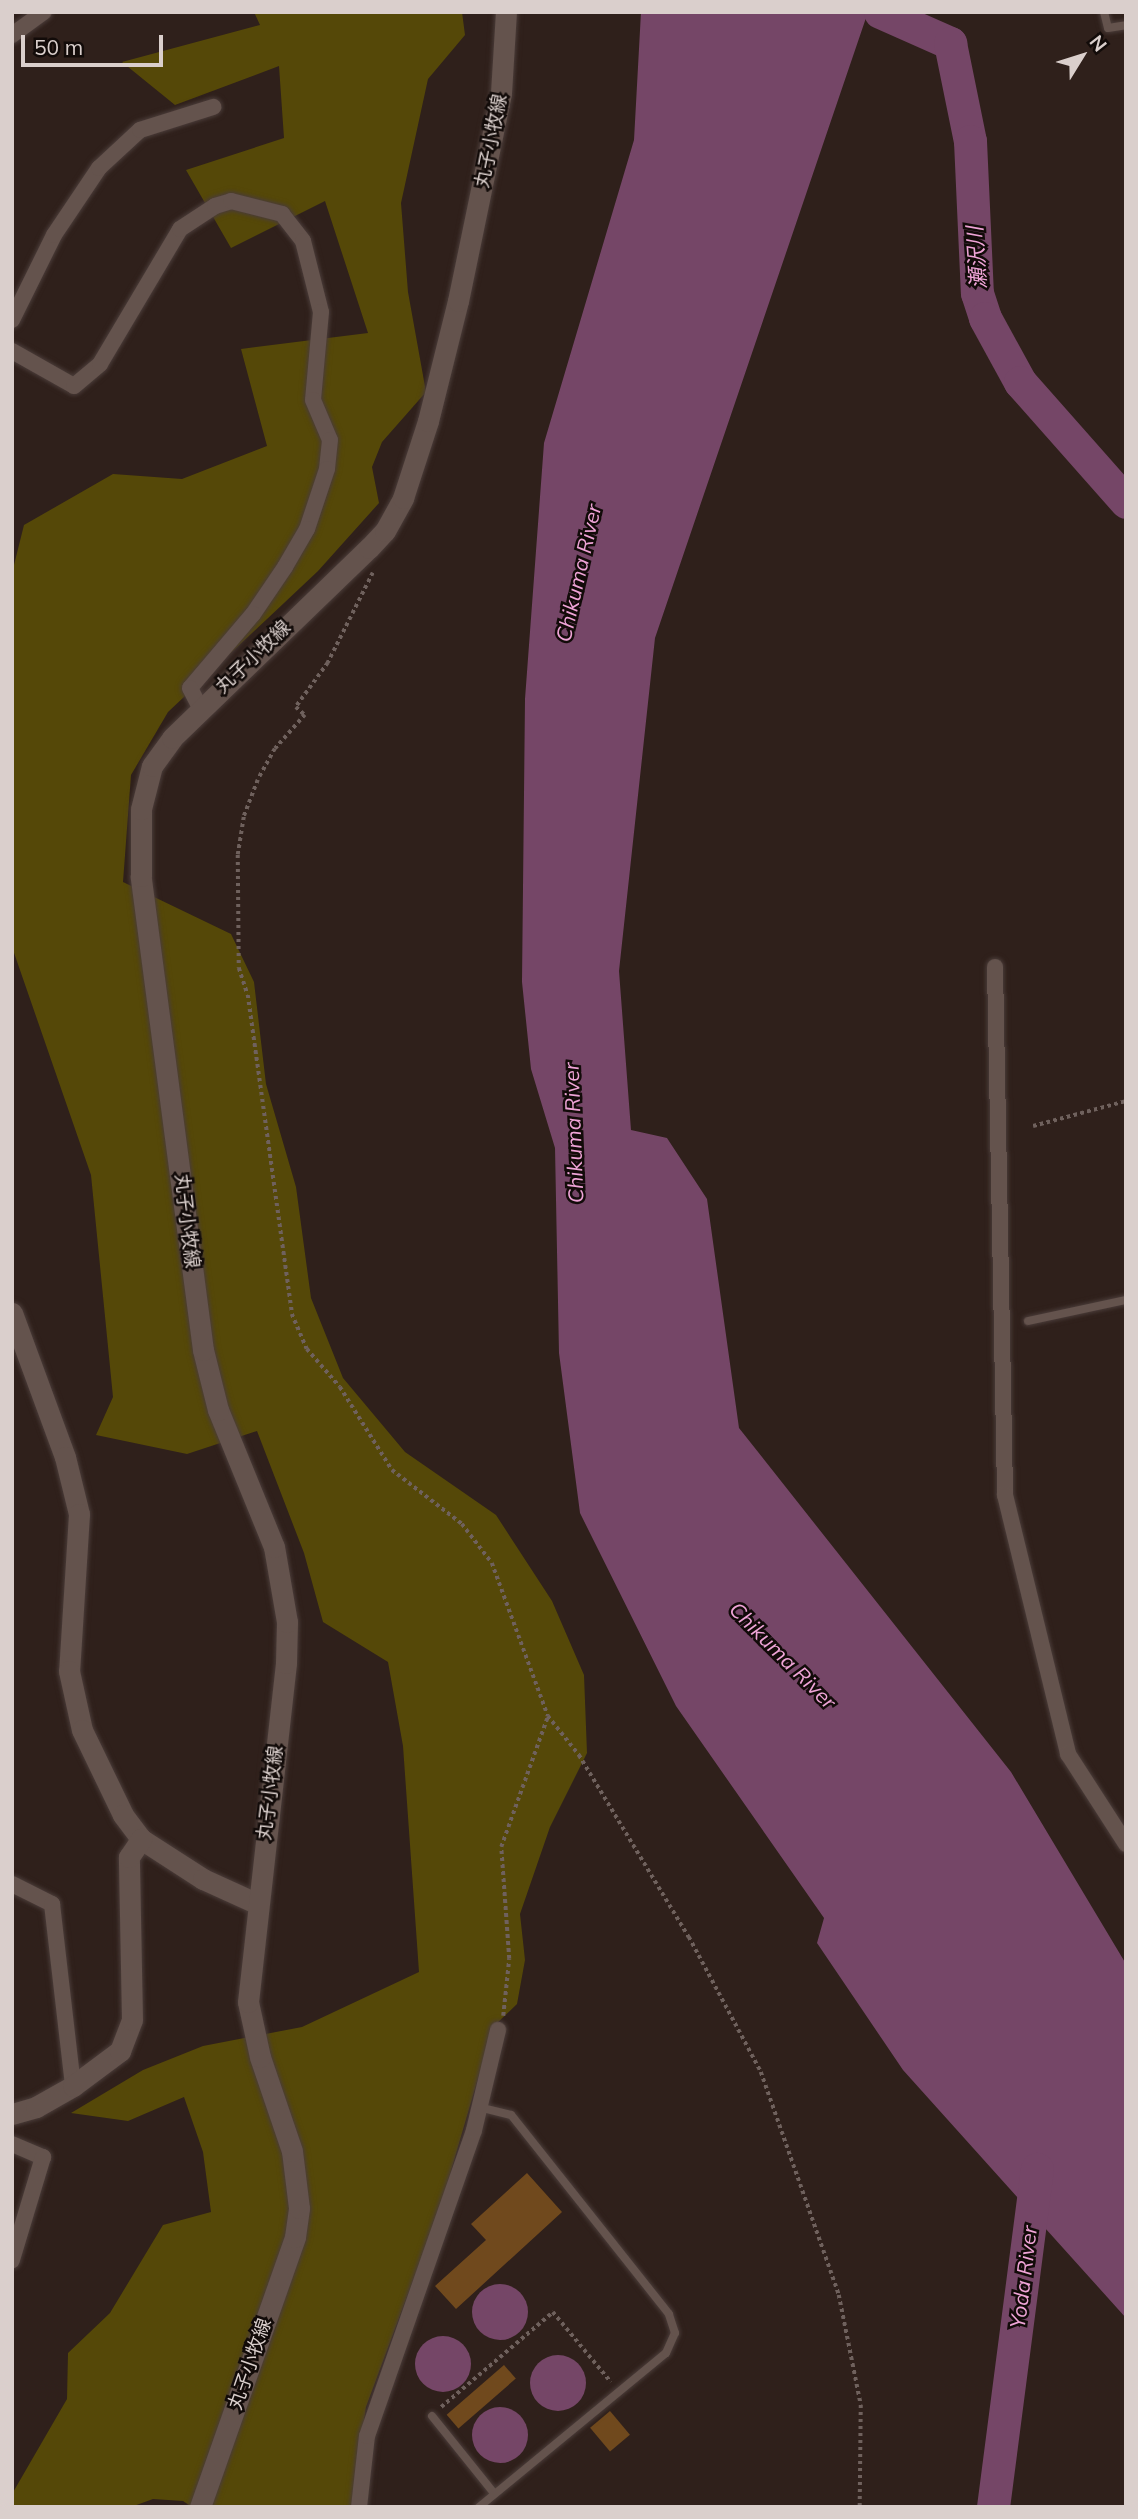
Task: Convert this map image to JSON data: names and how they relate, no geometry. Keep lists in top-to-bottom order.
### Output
{
  "streets": {
    "street": ["丸子小牧線"]
  },
  "water": ["瀬沢川", "Chikuma River", "Yoda River"],
  "scale_bar": "50 m",
  "north": "top right"
}
